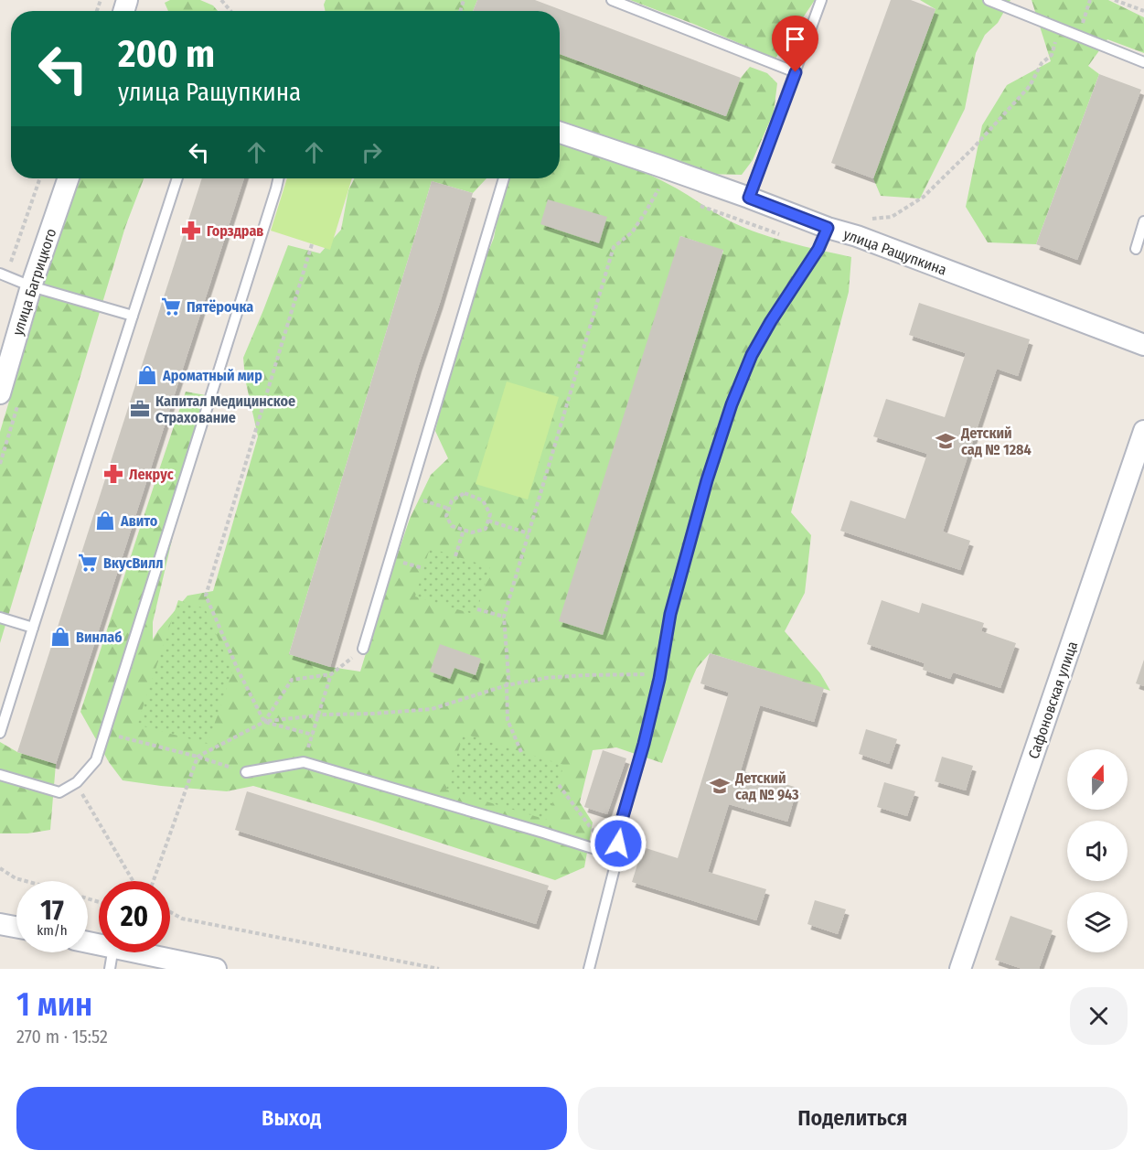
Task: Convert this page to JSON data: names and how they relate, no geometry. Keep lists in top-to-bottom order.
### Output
{
  "streets": {
    "street": ["улица Ращупкина", "улица Багрицкого", "Сафоновская улица"]
  },
  "places": {
    "pharmacy": ["Горздрав", "Лекрус"],
    "supermarket": ["Пятёрочка", "ВкусВилл"],
    "shop": ["Ароматный мир", "Авито", "Винлаб"],
    "office": ["Капитал Медицинское Страхование"],
    "school or university": ["Детский сад № 1284", "Детский сад № 943"]
  },
  "north": "top",
  "page": {
    "turn": ["200 m", "улица Ращупкина"],
    "speed": "17 km/h",
    "limit": "20",
    "heading": ["1 мин", "270 m · 15:52"],
    "buttons": ["Выход", "Поделиться"]
  }
}
